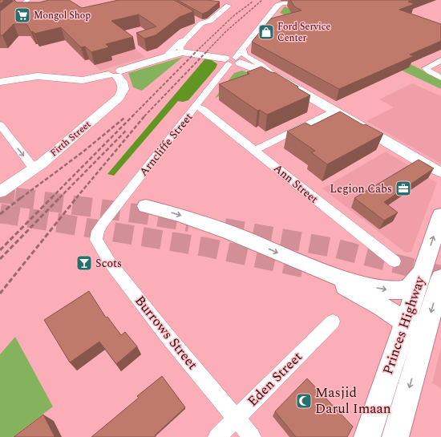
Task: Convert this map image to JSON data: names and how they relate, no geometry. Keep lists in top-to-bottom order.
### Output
{
  "streets": {
    "highway": ["Princes Highway"],
    "street": [
      "Firth Street",
      "Arncliffe Street",
      "Ann Street",
      "Burrows Street",
      "Eden Street"
    ]
  },
  "crossings": [
    ["Arncliffe Street", "Ann Street"],
    ["Arncliffe Street", "Burrows Street"],
    ["Burrows Street", "Eden Street"]
  ],
  "places": {
    "supermarket": ["Mongol Shop"],
    "shop": ["Ford Service Center"],
    "office": ["Legion Cabs"],
    "bar": ["Scots"],
    "mosque": ["Masjid Darul Imaan"]
  }
}
